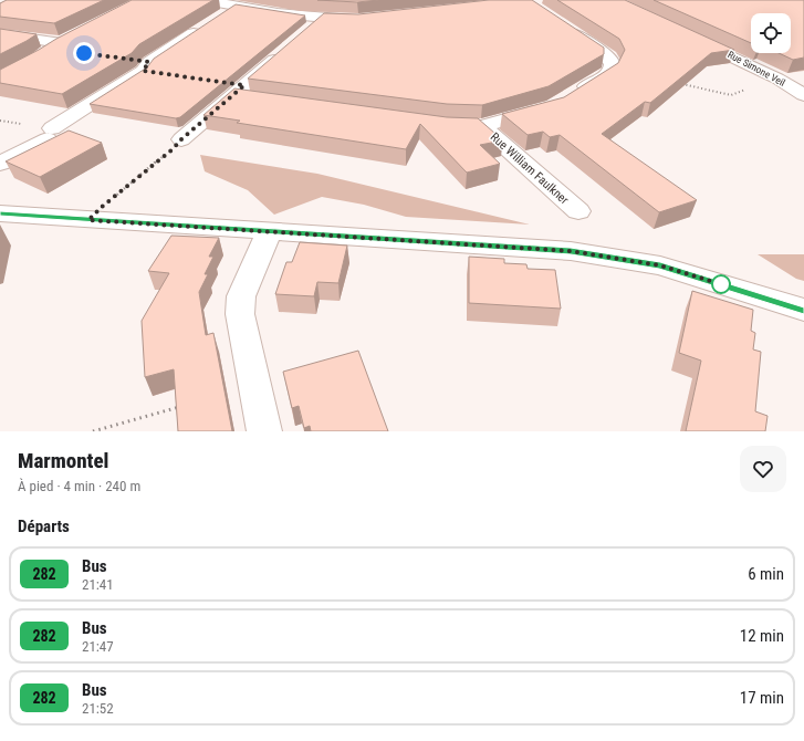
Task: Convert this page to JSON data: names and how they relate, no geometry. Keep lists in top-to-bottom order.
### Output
{
  "streets": {
    "street": ["Rue Simone Veil", "Rue William Faulkner"]
  },
  "lines": ["bus line 282"],
  "page": {
    "heading": [
      ["Marmontel", "À pied · 4 min · 240 m"],
      "Départs"
    ],
    "list": [
      {
        "mark": "282",
        "name": "Bus",
        "note": "21:41",
        "value": "6 min"
      },
      {
        "mark": "282",
        "name": "Bus",
        "note": "21:47",
        "value": "12 min"
      },
      {
        "mark": "282",
        "name": "Bus",
        "note": "21:52",
        "value": "17 min"
      }
    ]
  }
}
